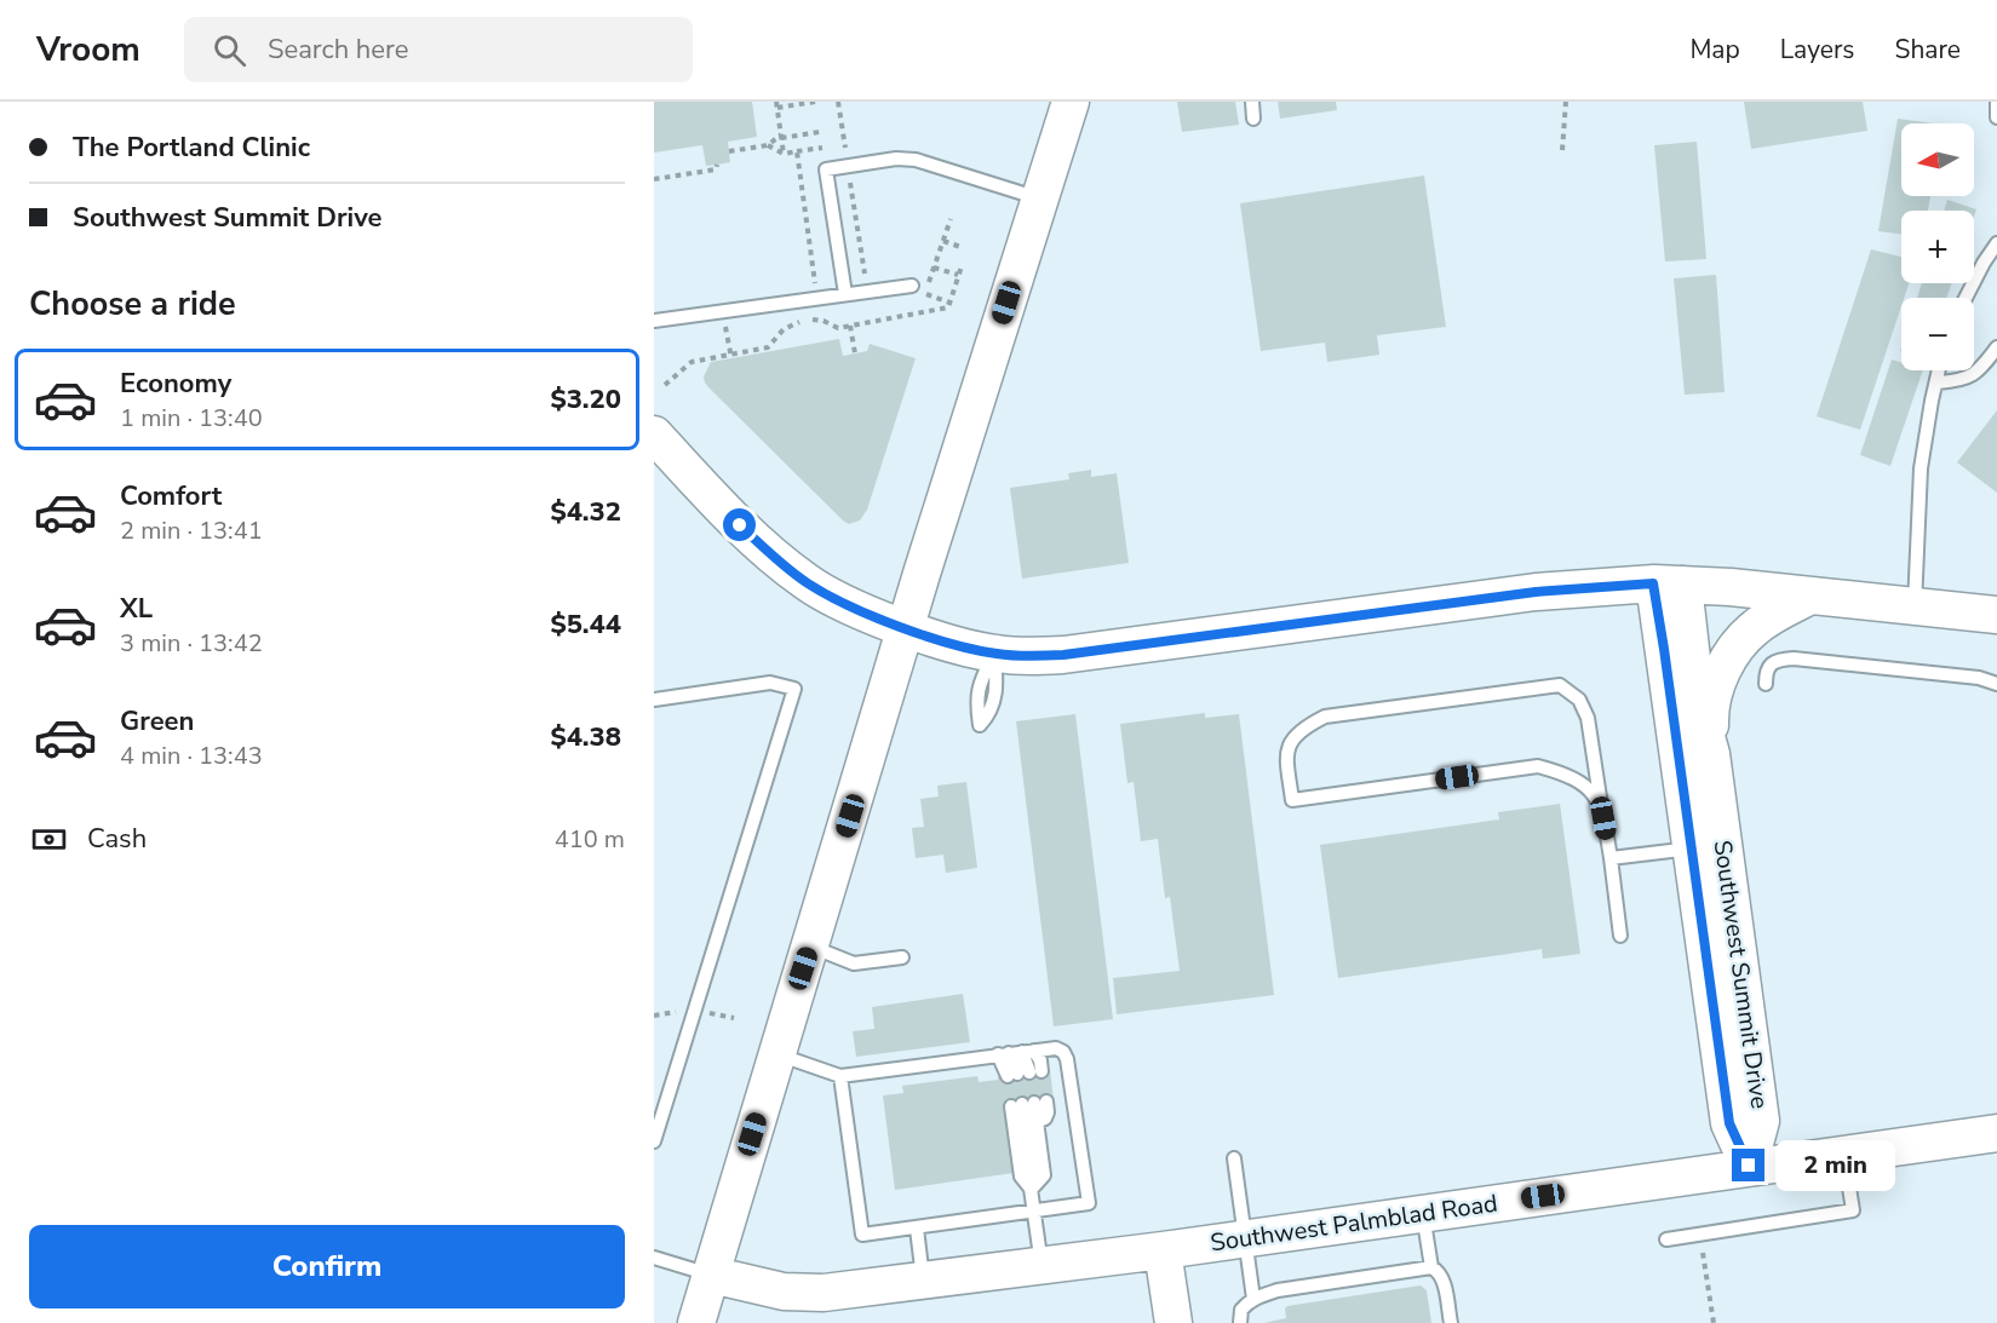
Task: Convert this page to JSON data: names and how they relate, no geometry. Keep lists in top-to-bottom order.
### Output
{
  "streets": {
    "main road": ["Southwest Summit Drive", "Southwest Palmblad Road"]
  },
  "crossings": [
    ["Southwest Summit Drive", "Southwest Palmblad Road"]
  ],
  "north": "left",
  "page": {
    "header": "Vroom",
    "search": "Search here",
    "nav": ["Map", "Layers", "Share"],
    "banner": ["The Portland Clinic", "Southwest Summit Drive"],
    "map_buttons": ["+", "−"],
    "heading": "Choose a ride",
    "list": [
      {
        "name": "Economy",
        "note": "1 min · 13:40",
        "value": "$3.20"
      },
      {
        "name": "Comfort",
        "note": "2 min · 13:41",
        "value": "$4.32"
      },
      {
        "name": "XL",
        "note": "3 min · 13:42",
        "value": "$5.44"
      },
      {
        "name": "Green",
        "note": "4 min · 13:43",
        "value": "$4.38"
      }
    ],
    "pay": ["Cash", "410 m"],
    "bubble": "2 min",
    "buttons": "Confirm"
  }
}
